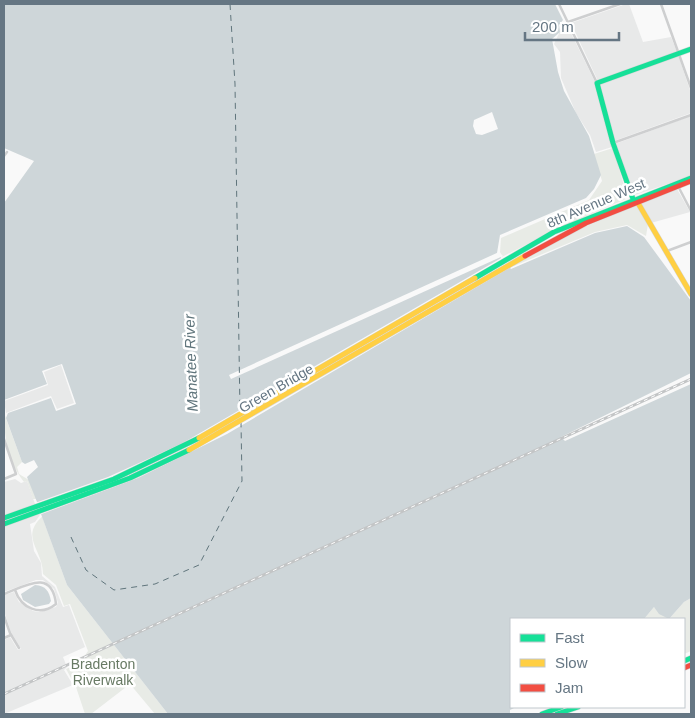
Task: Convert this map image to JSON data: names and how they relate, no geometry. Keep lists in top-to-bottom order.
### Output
{
  "streets": {
    "main road": ["8th Avenue West", "Green Bridge"]
  },
  "crossings": [
    ["8th Avenue West", "Green Bridge"]
  ],
  "water": ["Manatee River"],
  "parks": ["Bradenton Riverwalk"],
  "legend": ["Fast", "Slow", "Jam"],
  "scale_bar": "200 m"
}
